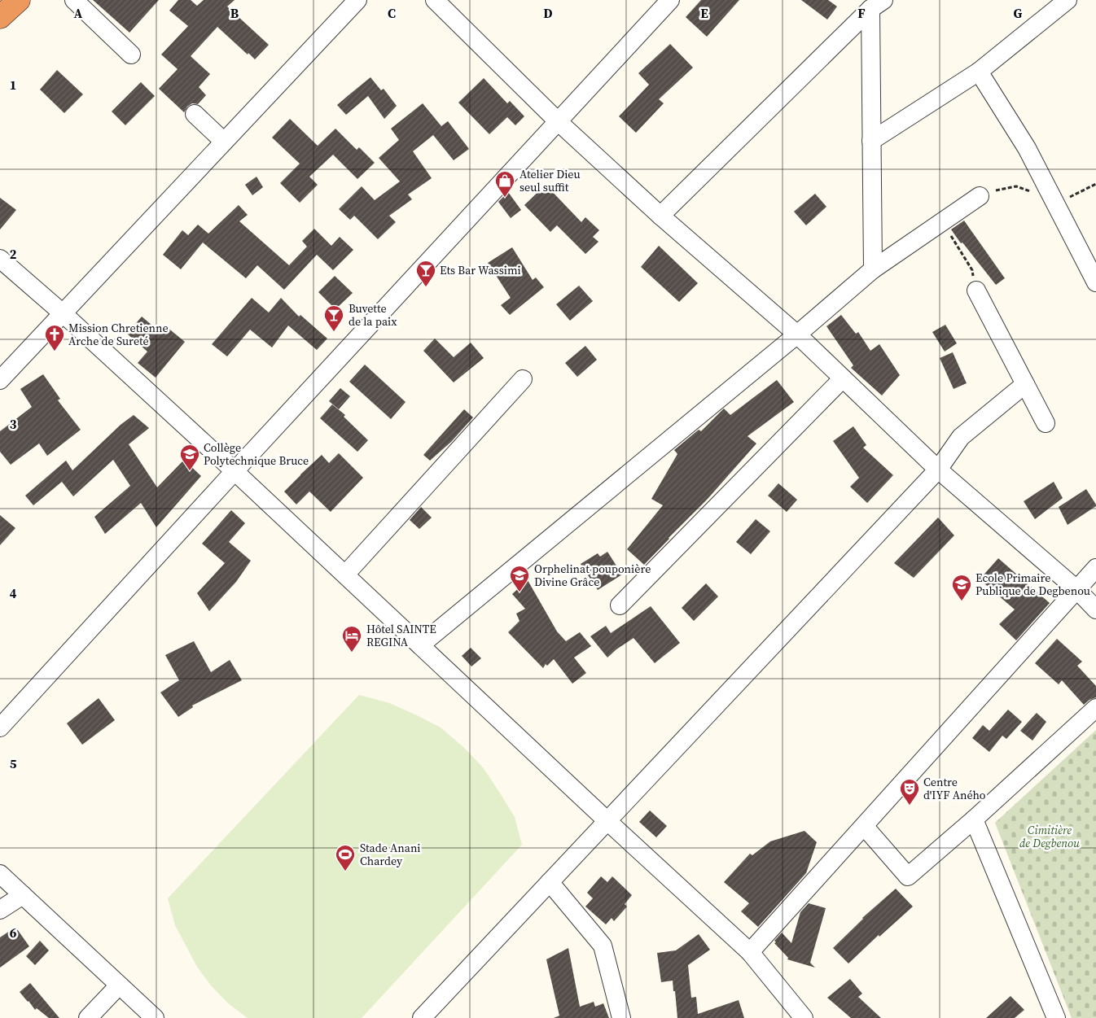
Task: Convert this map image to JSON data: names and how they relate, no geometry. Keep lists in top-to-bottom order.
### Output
{
  "parks": ["Cimitière de Degbenou"],
  "places": {
    "shop": ["Atelier Dieu seul suffit"],
    "bar": ["Ets Bar Wassimi", "Buvette de la paix"],
    "church": ["Mission Chretienne Arche de Sureté"],
    "school or university": ["Collège Polytechnique Bruce", "Orphelinat pouponière Divine Grâce", "Ecole Primaire Publique de Degbenou"],
    "hotel": ["Hôtel SAINTE REGINA"],
    "theatre": ["Centre d'IYF Aného"],
    "sports": ["Stade Anani Chardey"]
  },
  "grid": {
    "columns": [
      "A",
      "B",
      "C",
      "D",
      "E",
      "F",
      "G"
    ],
    "rows": [
      "1",
      "2",
      "3",
      "4",
      "5",
      "6"
    ]
  }
}
